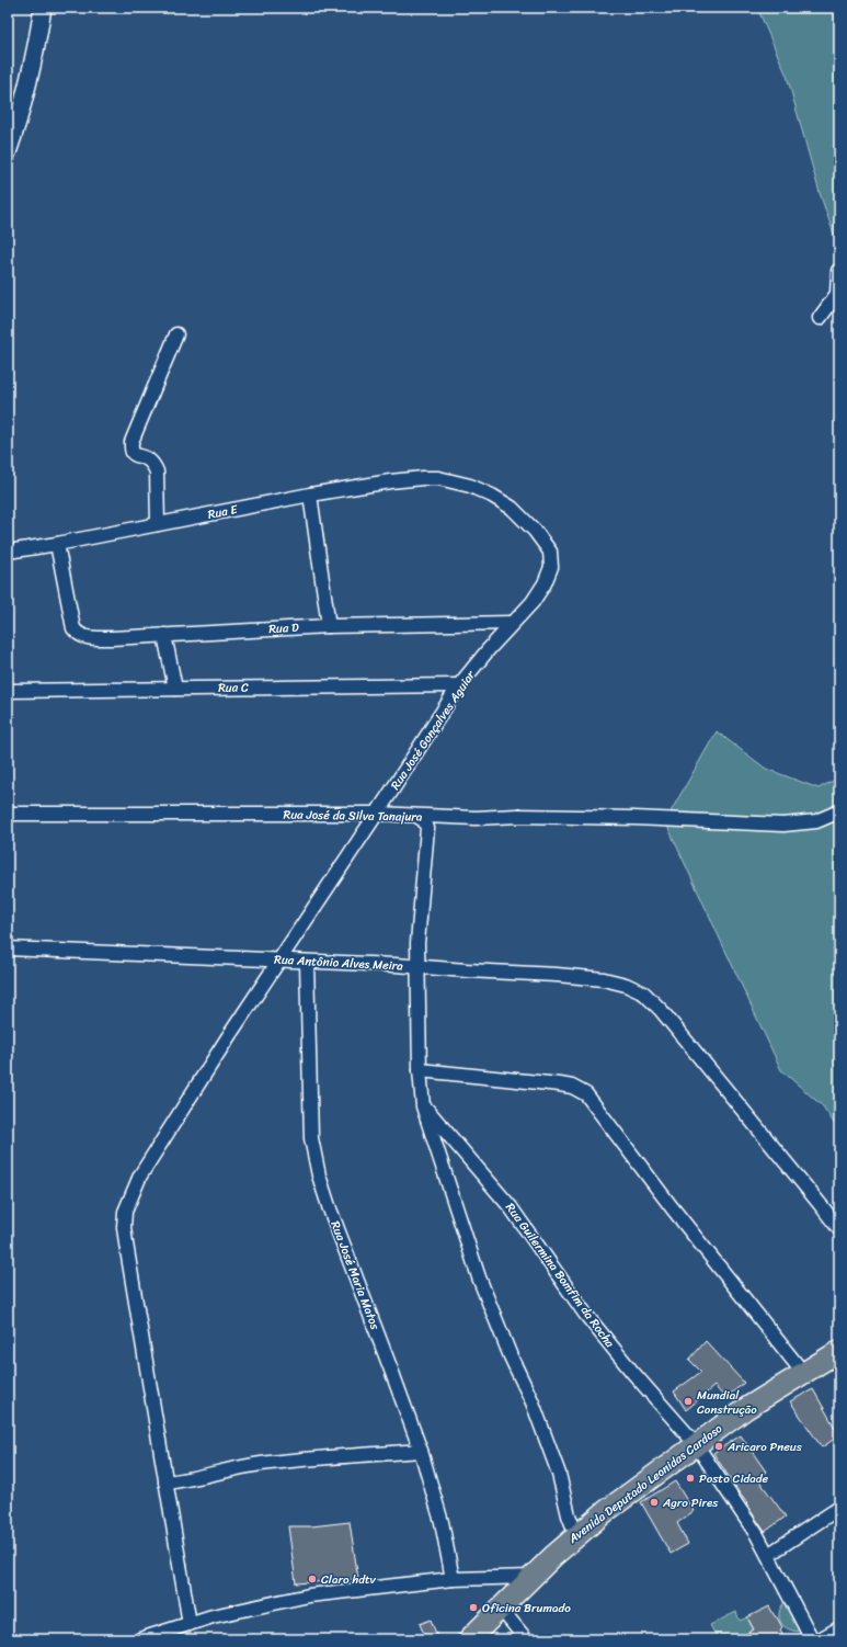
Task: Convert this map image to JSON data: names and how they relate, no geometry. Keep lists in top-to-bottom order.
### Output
{
  "streets": {
    "main road": ["Avenida Deputado Leonidas Cardoso"],
    "street": [
      "Rua E",
      "Rua D",
      "Rua C",
      "Rua José Gonçalves Aguiar",
      "Rua José da Silva Tanajura",
      "Rua Antônio Alves Meira",
      "Rua José Maria Matos",
      "Rua Guilermina Bomfim da Rocha"
    ]
  },
  "crossings": [
    ["Rua E", "Rua D"],
    ["Rua E", "Rua José Gonçalves Aguiar"],
    ["Rua D", "Rua José Gonçalves Aguiar"],
    ["Rua C", "Rua José Gonçalves Aguiar"],
    ["Rua José Gonçalves Aguiar", "Rua José da Silva Tanajura"],
    ["Rua José Gonçalves Aguiar", "Rua Antônio Alves Meira"],
    ["Rua Antônio Alves Meira", "Rua José Maria Matos"],
    ["Rua Guilermina Bomfim da Rocha", "Avenida Deputado Leonidas Cardoso"]
  ],
  "places": [
    "Mundial Construção",
    "Aricaro Pneus",
    "Posto Cidade",
    "Agro Pires",
    "Claro hdtv",
    "Oficina Brumado"
  ]
}
